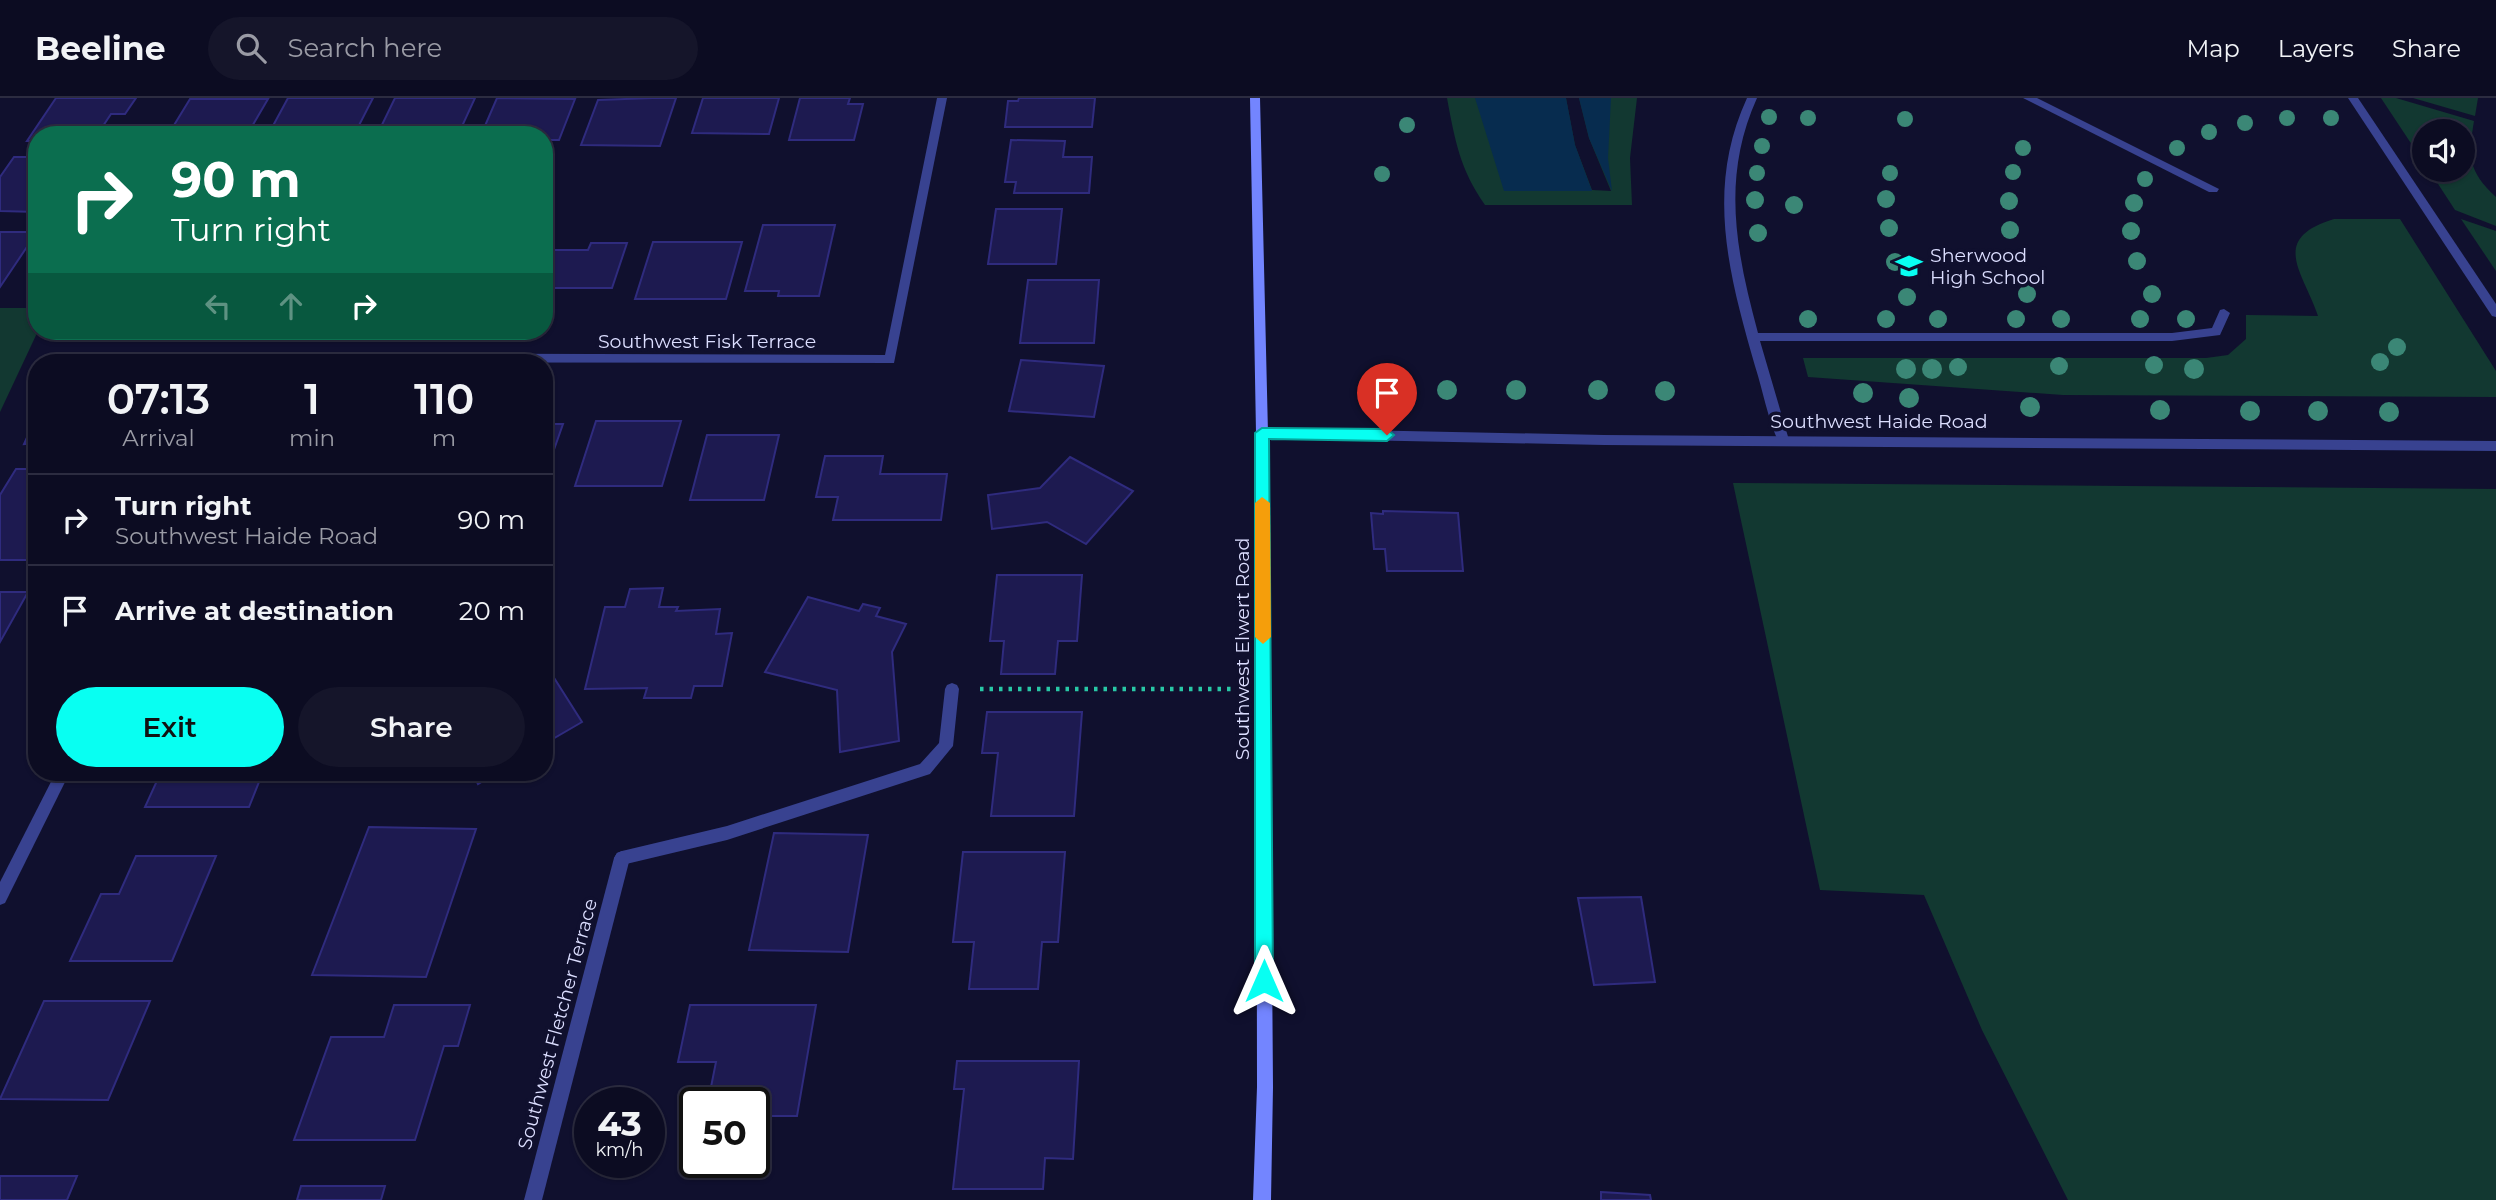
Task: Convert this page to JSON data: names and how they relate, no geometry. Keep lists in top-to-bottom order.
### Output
{
  "streets": {
    "main road": ["Southwest Elwert Road"],
    "street": ["Southwest Fisk Terrace", "Southwest Haide Road", "Southwest Fletcher Terrace"]
  },
  "crossings": [
    ["Southwest Haide Road", "Southwest Elwert Road"]
  ],
  "places": {
    "school or university": ["Sherwood High School"]
  },
  "page": {
    "header": "Beeline",
    "search": "Search here",
    "nav": ["Map", "Layers", "Share"],
    "turn": ["90 m", "Turn right"],
    "eta": [
      "07:13",
      "Arrival",
      "1",
      "min",
      "110",
      "m"
    ],
    "list": [
      {
        "name": "Turn right",
        "note": "Southwest Haide Road",
        "value": "90 m"
      },
      {
        "name": "Arrive at destination",
        "value": "20 m"
      }
    ],
    "buttons": ["Exit", "Share"],
    "speed": "43 km/h",
    "limit": "50"
  }
}
